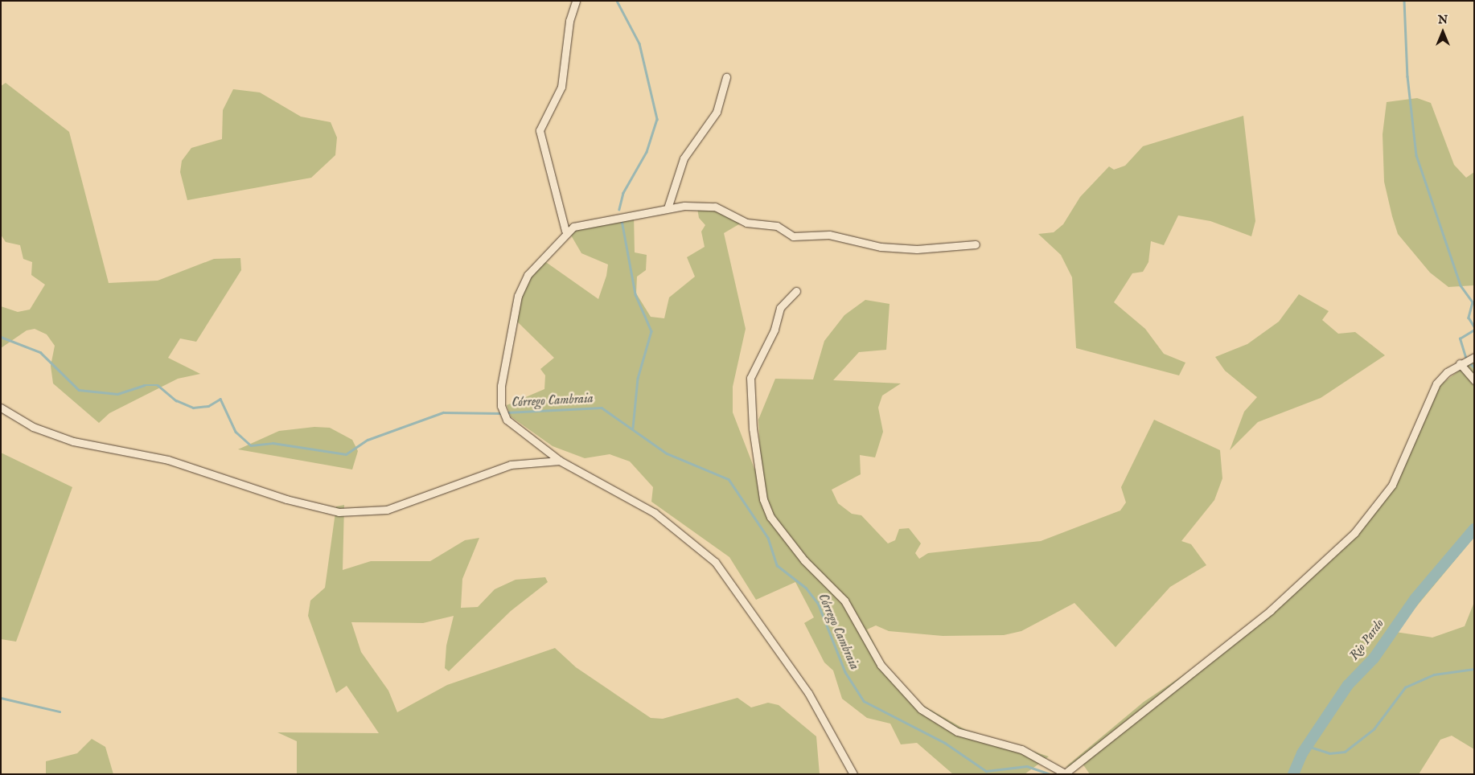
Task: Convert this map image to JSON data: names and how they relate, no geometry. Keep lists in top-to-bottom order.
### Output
{
  "water": ["Córrego Cambraia", "Rio Pardo"],
  "north": "top"
}
